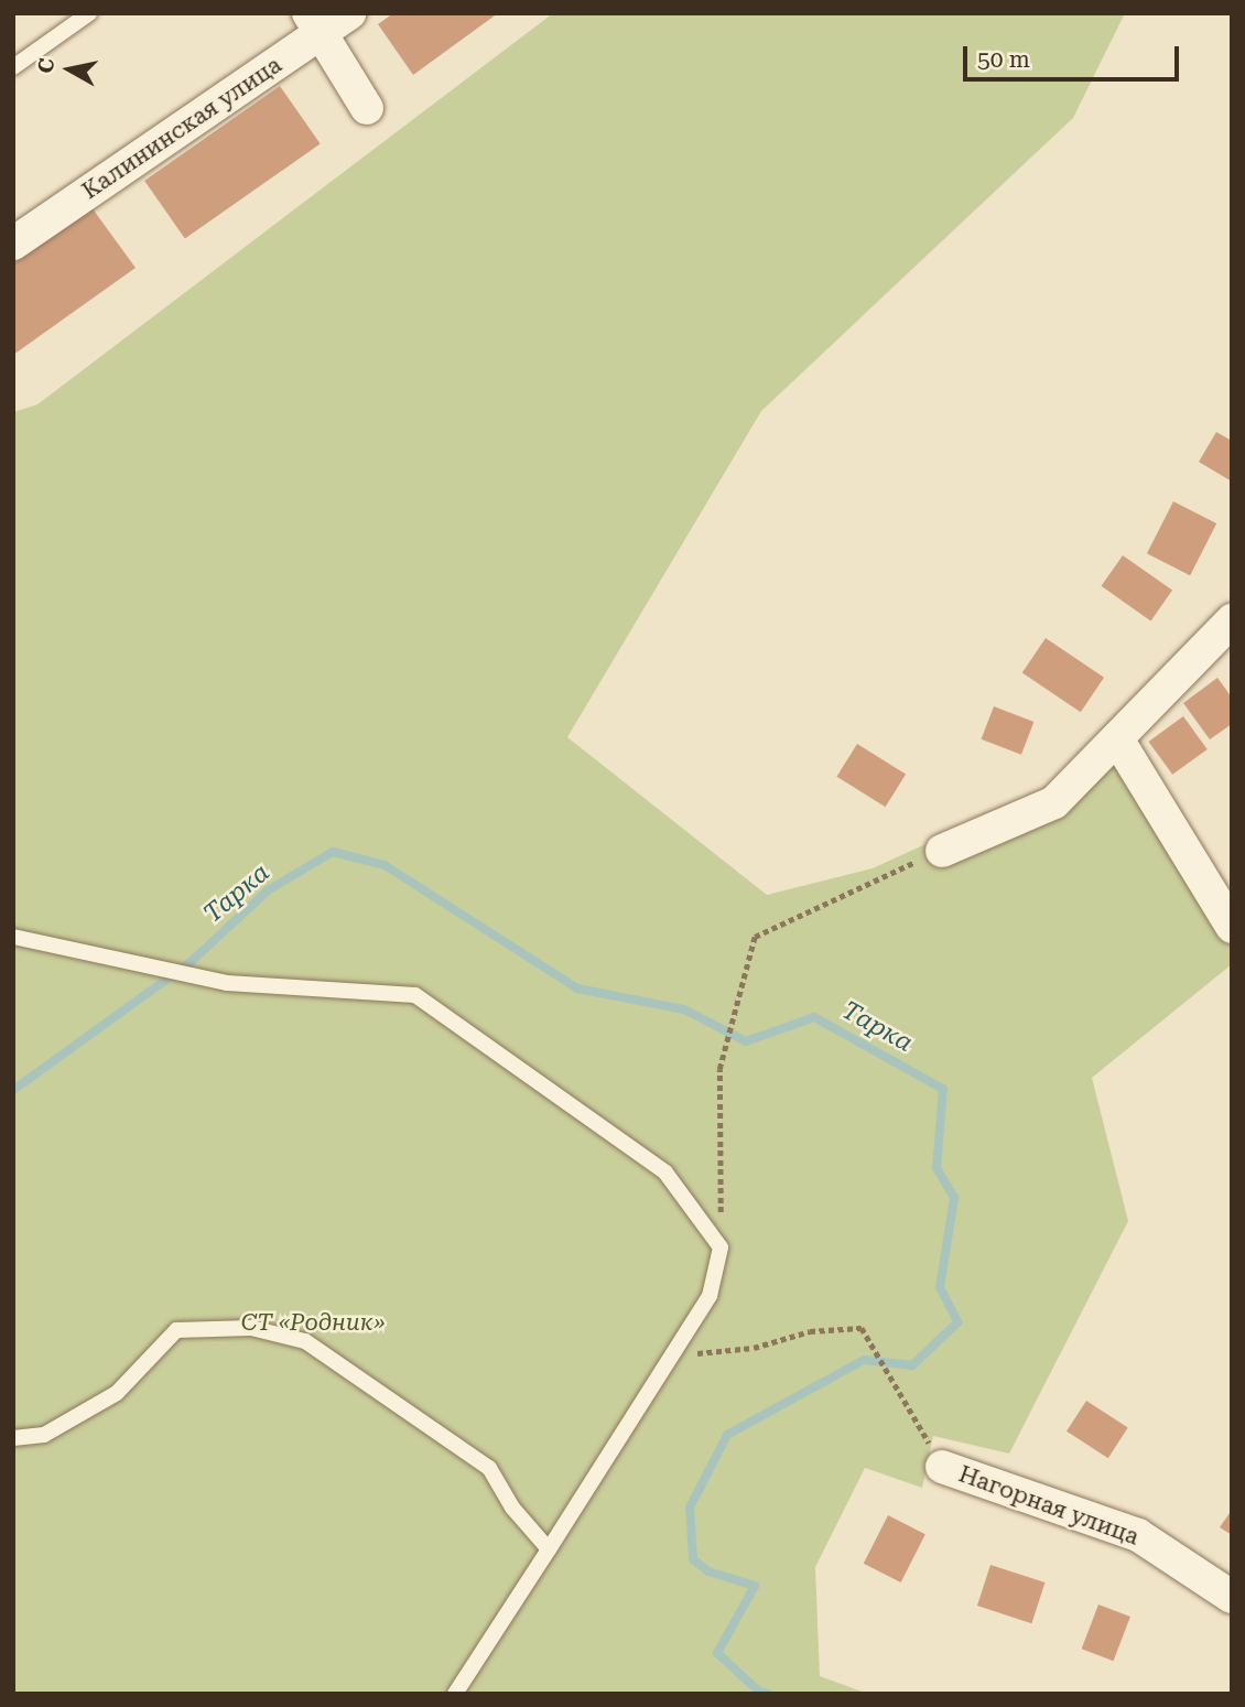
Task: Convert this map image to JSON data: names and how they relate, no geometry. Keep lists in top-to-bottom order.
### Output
{
  "streets": {
    "street": ["Калининская улица", "Нагорная улица"]
  },
  "water": ["Тарка"],
  "parks": ["СТ «Родник»"],
  "scale_bar": "50 m",
  "north": "left"
}
